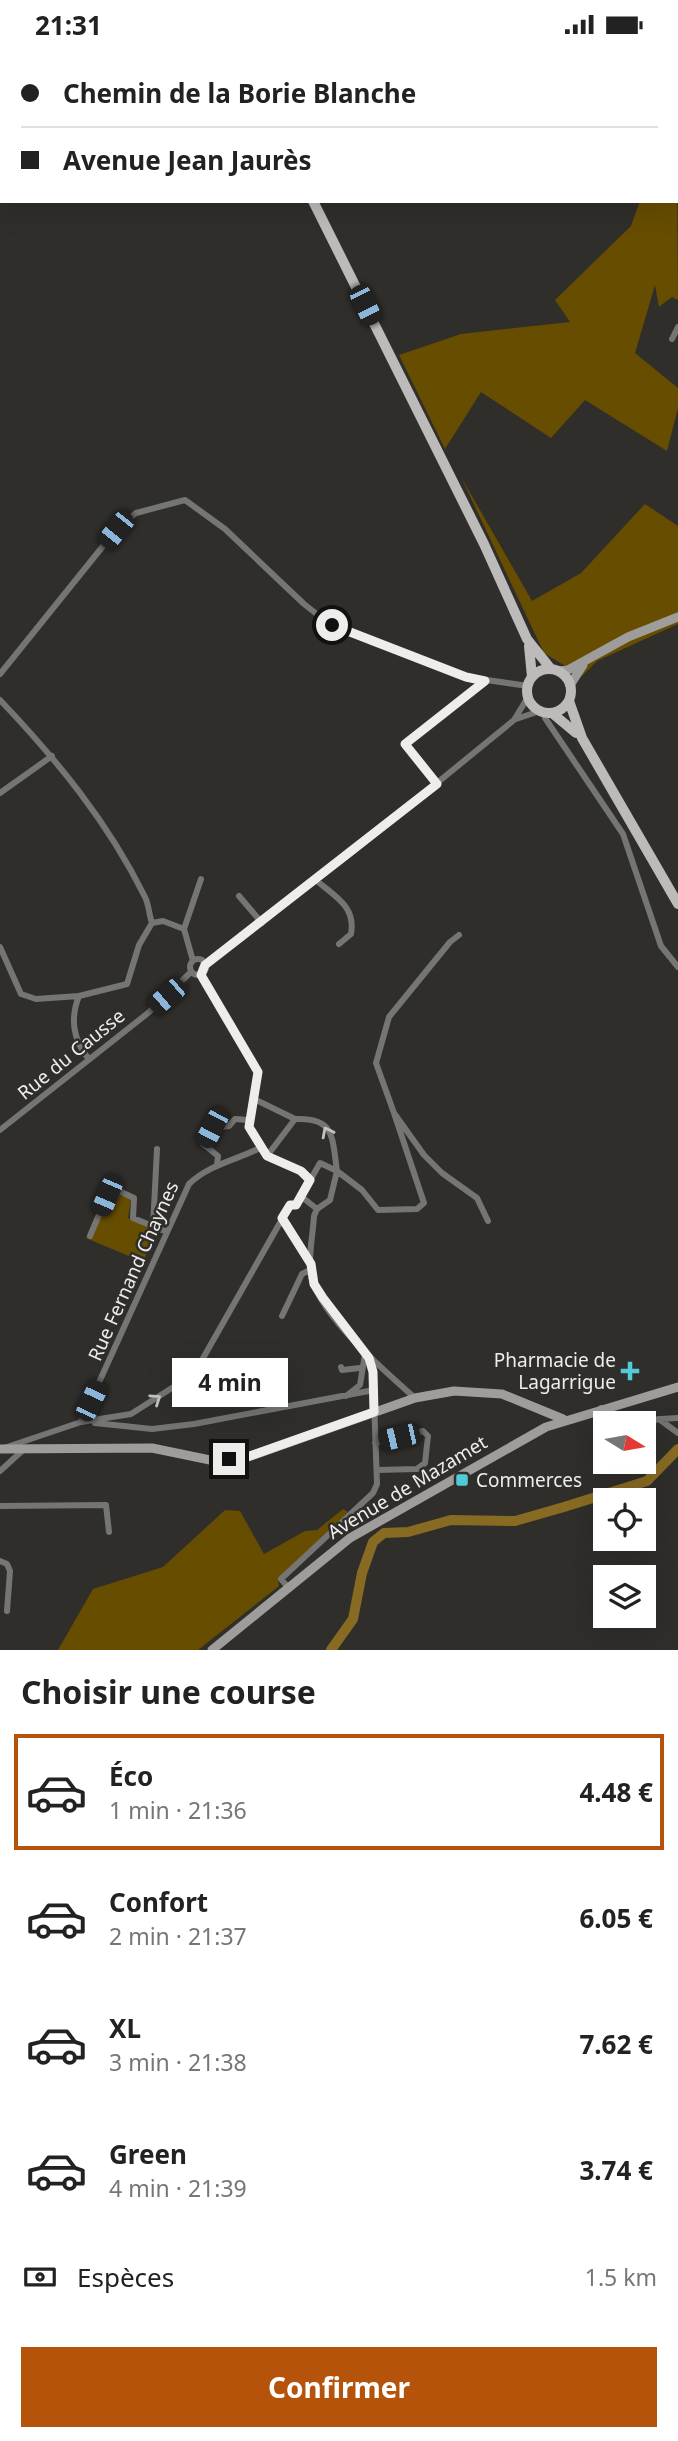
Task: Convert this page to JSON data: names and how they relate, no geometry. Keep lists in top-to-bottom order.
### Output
{
  "streets": {
    "street": ["Rue du Causse", "Rue Fernand Chaynes", "Avenue de Mazamet"]
  },
  "places": {
    "health": ["Pharmacie de Lagarrigue"],
    "transit": ["Commerces"]
  },
  "north": "right",
  "page": {
    "status": "21:31",
    "banner": ["Chemin de la Borie Blanche", "Avenue Jean Jaurès"],
    "bubble": "4 min",
    "heading": "Choisir une course",
    "list": [
      {
        "name": "Éco",
        "note": "1 min · 21:36",
        "value": "4.48 €"
      },
      {
        "name": "Confort",
        "note": "2 min · 21:37",
        "value": "6.05 €"
      },
      {
        "name": "XL",
        "note": "3 min · 21:38",
        "value": "7.62 €"
      },
      {
        "name": "Green",
        "note": "4 min · 21:39",
        "value": "3.74 €"
      }
    ],
    "pay": ["Espèces", "1.5 km"],
    "buttons": "Confirmer"
  }
}
